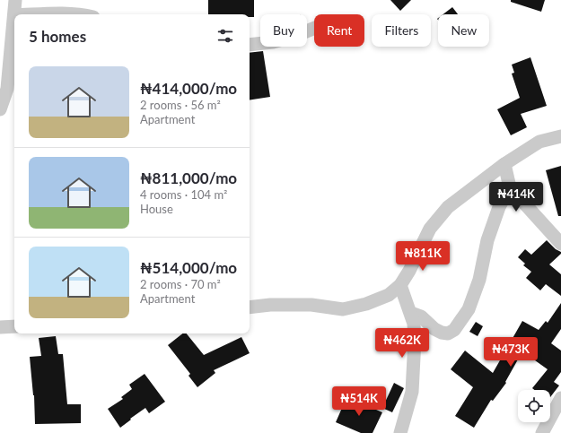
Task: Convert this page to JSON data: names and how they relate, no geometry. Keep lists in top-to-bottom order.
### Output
{
  "page": {
    "chip": [
      "Buy",
      "Rent",
      "Filters",
      "New"
    ],
    "heading": "5 homes",
    "list": [
      {
        "name": "₦414,000/mo",
        "note": "2 rooms · 56 m² · Apartment"
      },
      {
        "name": "₦811,000/mo",
        "note": "4 rooms · 104 m² · House"
      },
      {
        "name": "₦514,000/mo",
        "note": "2 rooms · 70 m² · Apartment"
      }
    ],
    "price": [
      "₦414K",
      "₦811K",
      "₦462K",
      "₦473K",
      "₦514K"
    ]
  }
}
